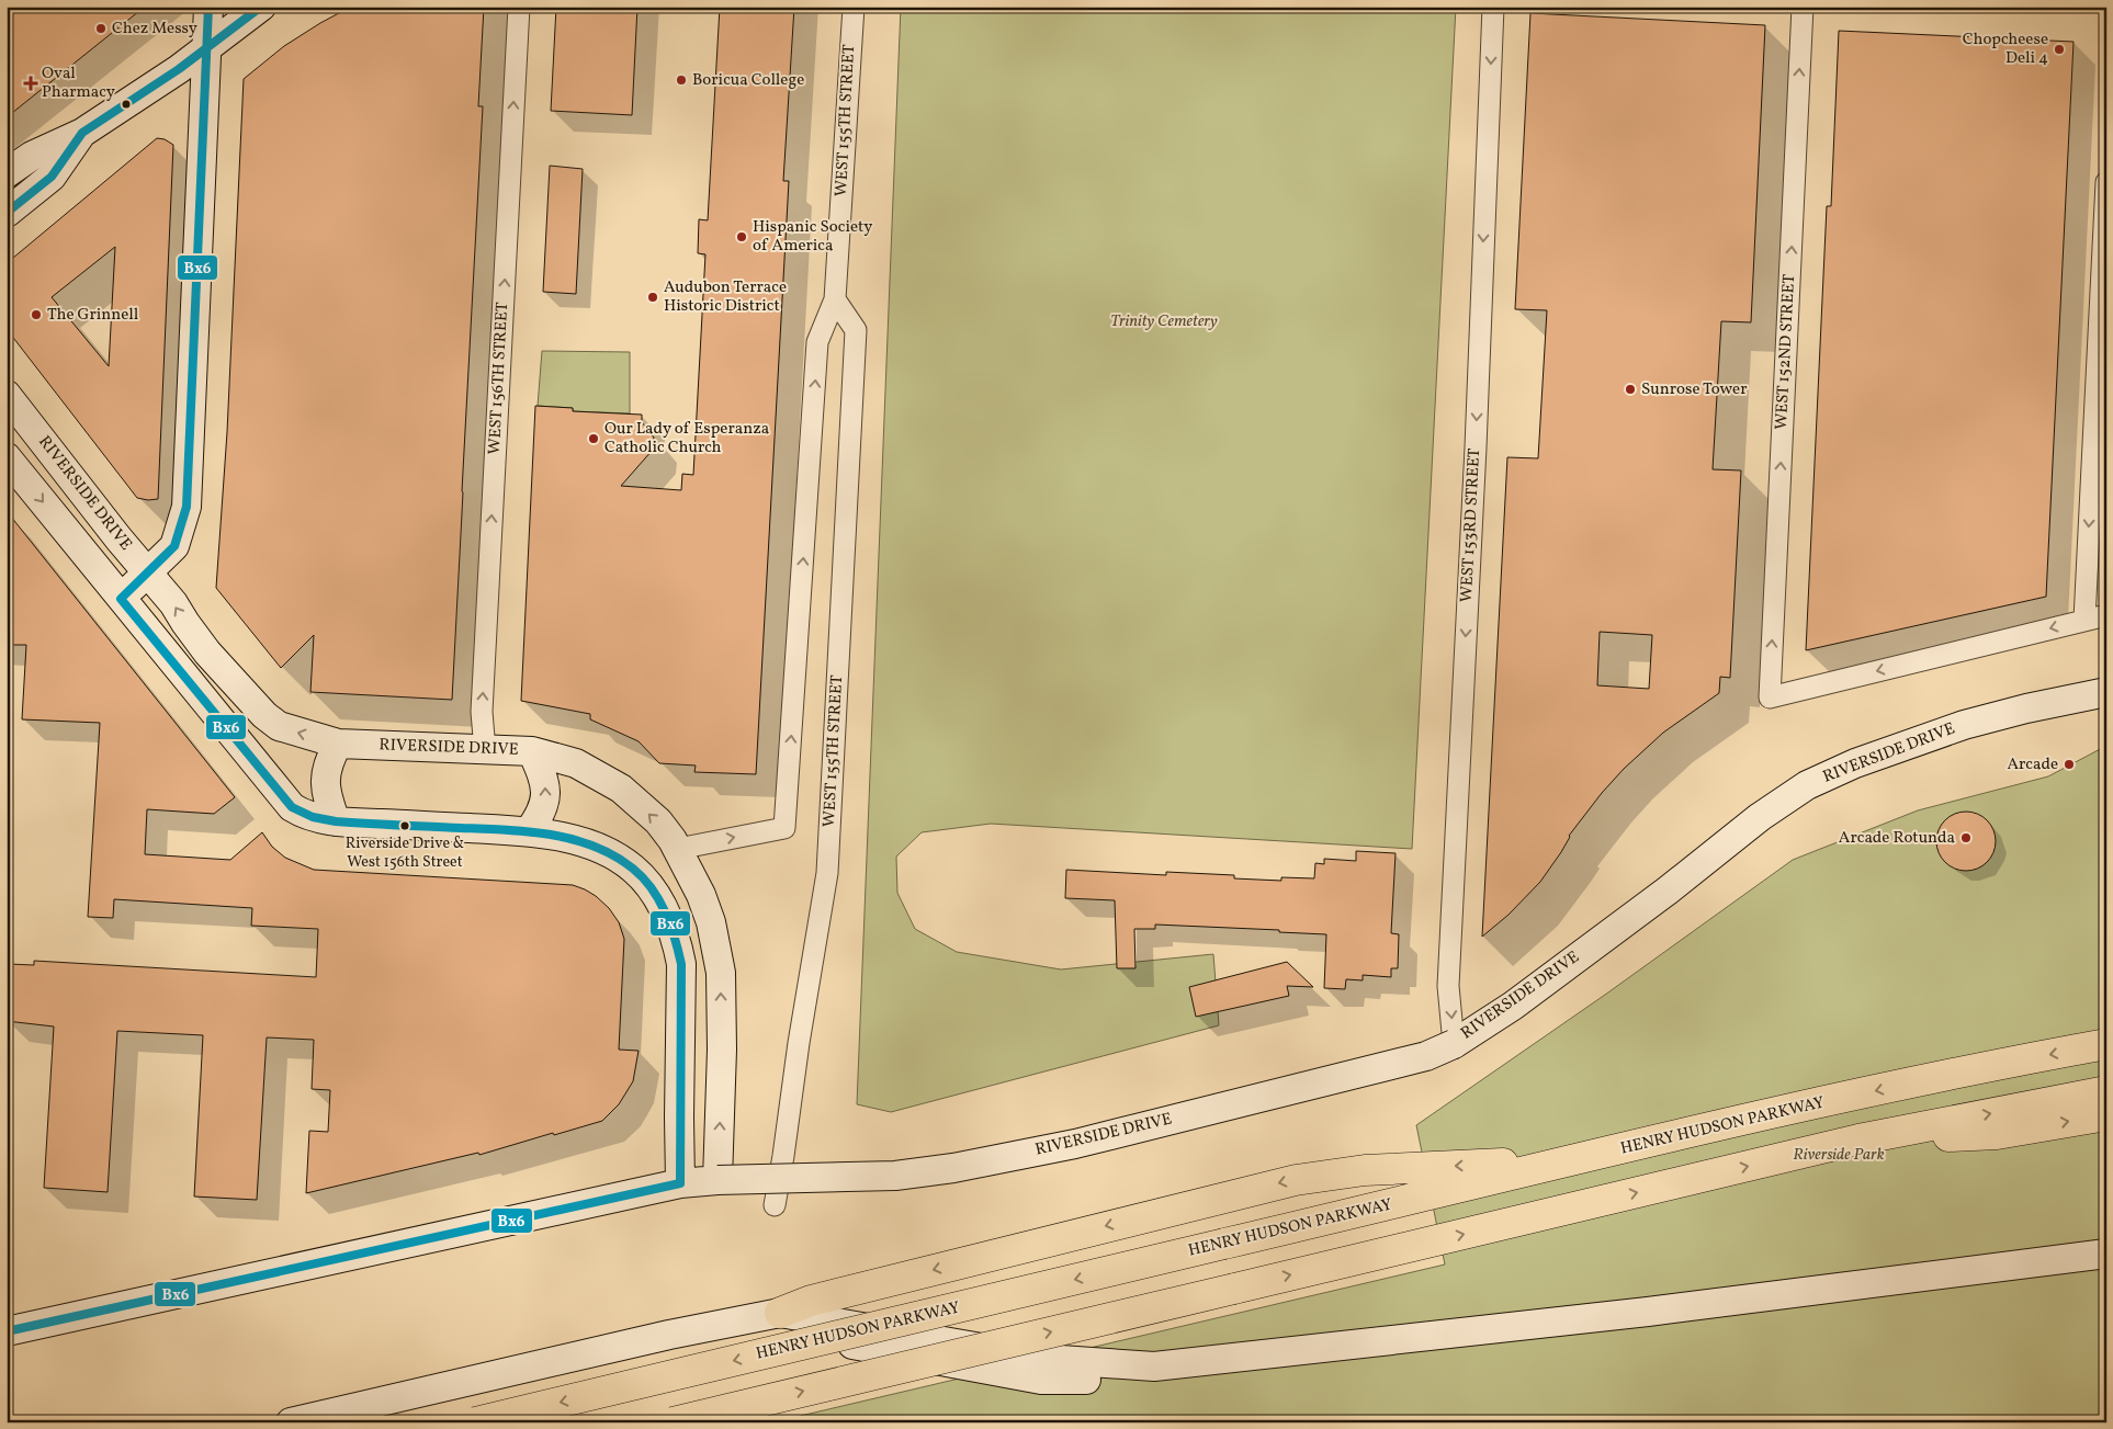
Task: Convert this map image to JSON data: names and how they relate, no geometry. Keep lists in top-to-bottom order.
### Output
{
  "streets": {
    "highway": ["HENRY HUDSON PARKWAY"],
    "main road": ["RIVERSIDE DRIVE"],
    "street": [
      "WEST 155TH STREET",
      "WEST 152ND STREET",
      "WEST 156TH STREET",
      "WEST 153RD STREET"
    ]
  },
  "crossings": [
    ["WEST 155TH STREET", "RIVERSIDE DRIVE"],
    ["WEST 156TH STREET", "RIVERSIDE DRIVE"],
    ["RIVERSIDE DRIVE", "WEST 153RD STREET"]
  ],
  "one_way": ["WEST 156TH STREET", "WEST 153RD STREET"],
  "parks": ["Trinity Cemetery", "Riverside Park"],
  "places": {
    "other": [
      "Chez Messy",
      "Chopcheese Deli 4",
      "Boricua College",
      "Hispanic Society of America",
      "Audubon Terrace Historic District",
      "The Grinnell",
      "Sunrose Tower",
      "Our Lady of Esperanza Catholic Church",
      "Arcade",
      "Riverside Drive & West 156th Street",
      "Arcade Rotunda"
    ],
    "health": ["Oval Pharmacy"]
  },
  "lines": ["transit line Bx6"]
}
